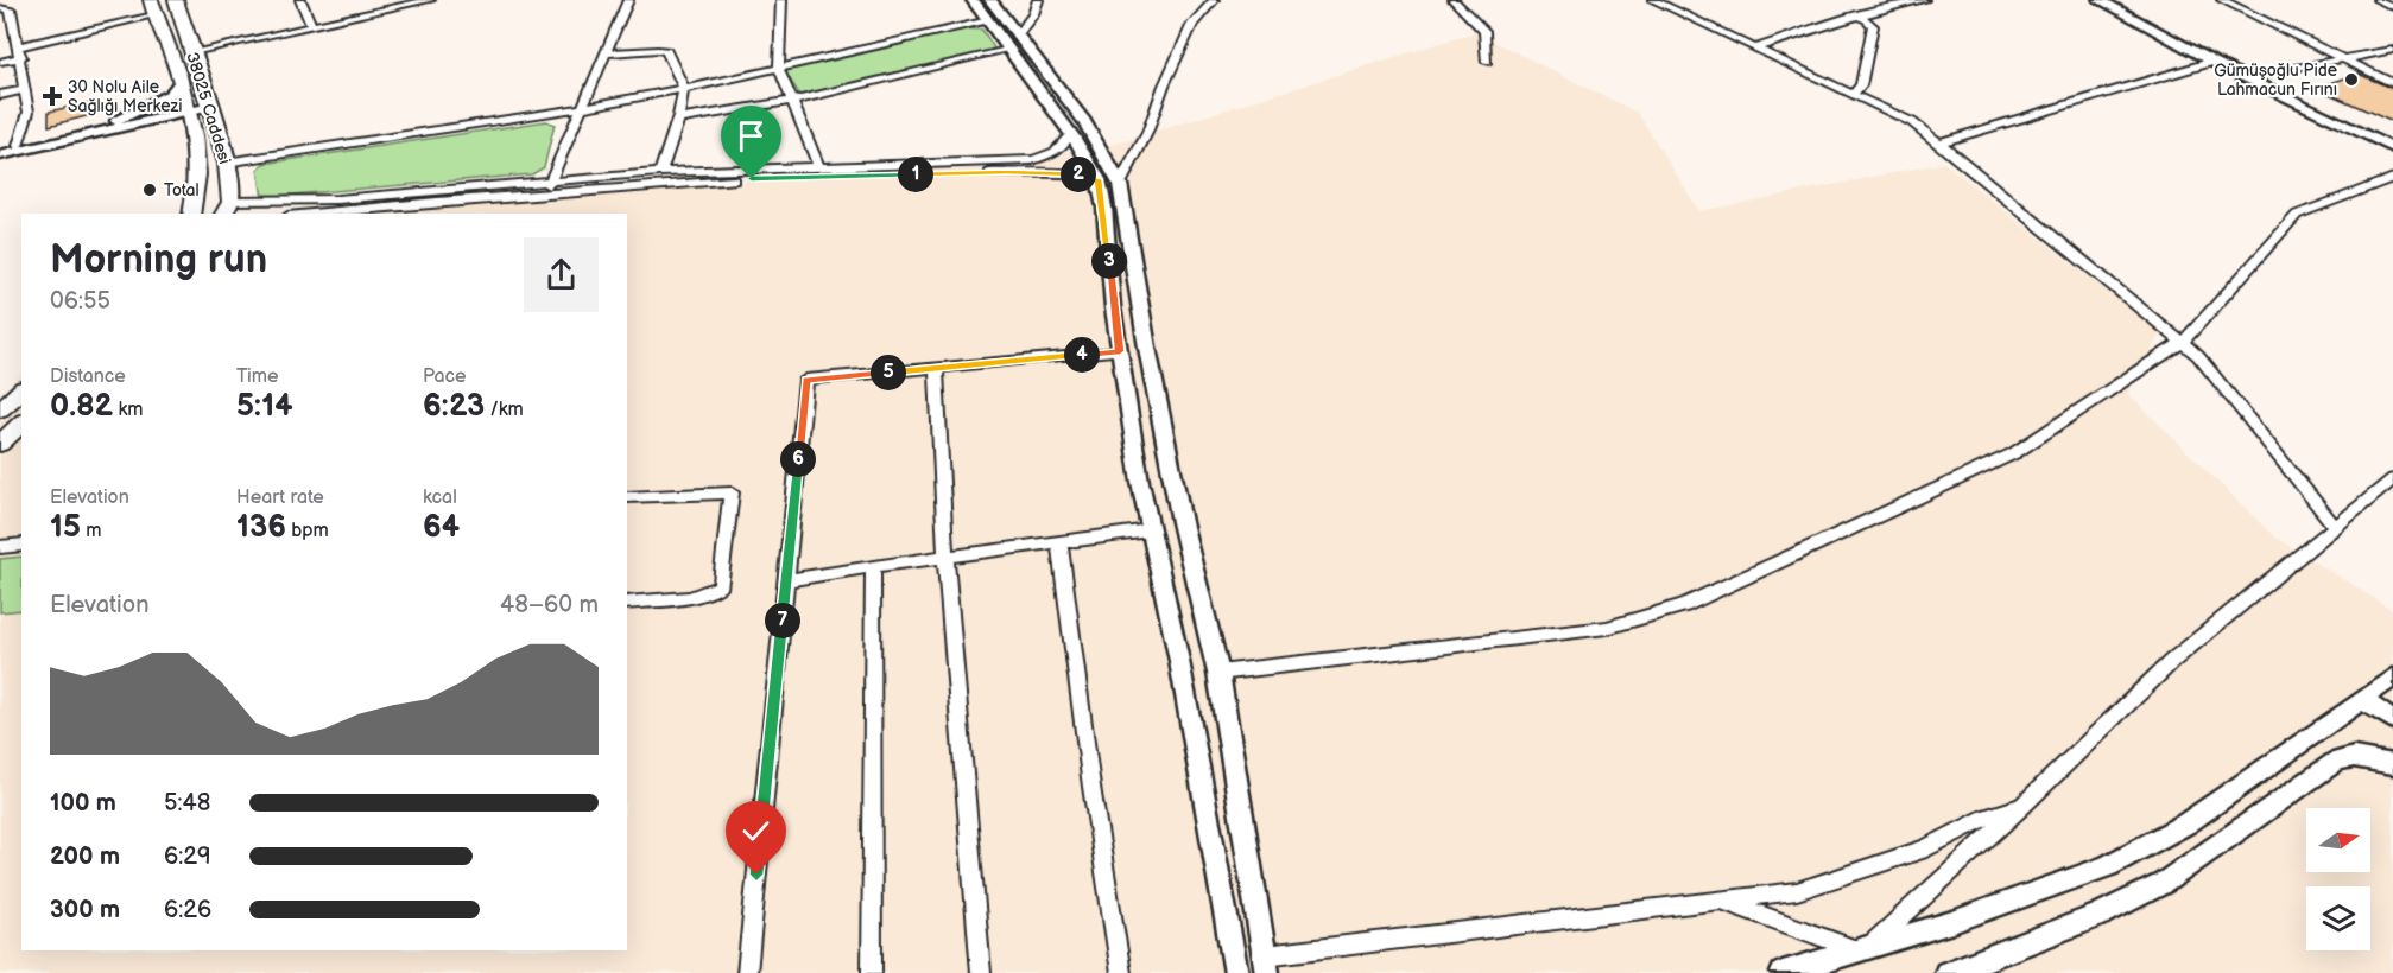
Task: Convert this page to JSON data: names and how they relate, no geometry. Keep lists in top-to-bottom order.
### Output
{
  "streets": {
    "main road": ["38025 Caddesi"]
  },
  "places": {
    "other": ["Gümüşoğlu Pide Lahmacun Fırını", "Total"],
    "health": ["30 Nolu Aile Sağlığı Merkezi"]
  },
  "north": "right",
  "page": {
    "pins": [
      "1",
      "2",
      "3",
      "4",
      "5",
      "6",
      "7"
    ],
    "heading": ["Morning run", "06:55"],
    "stats": [
      ["Distance", "0.82 km"],
      ["Time", "5:14"],
      ["Pace", "6:23 /km"],
      ["Elevation", "15 m"],
      ["Heart rate", "136 bpm"],
      ["kcal", "64"]
    ],
    "chart": ["Elevation", "48–60 m"],
    "list": [
      {
        "name": "100 m",
        "note": "5:48"
      },
      {
        "name": "200 m",
        "note": "6:29"
      },
      {
        "name": "300 m",
        "note": "6:26"
      }
    ]
  }
}
